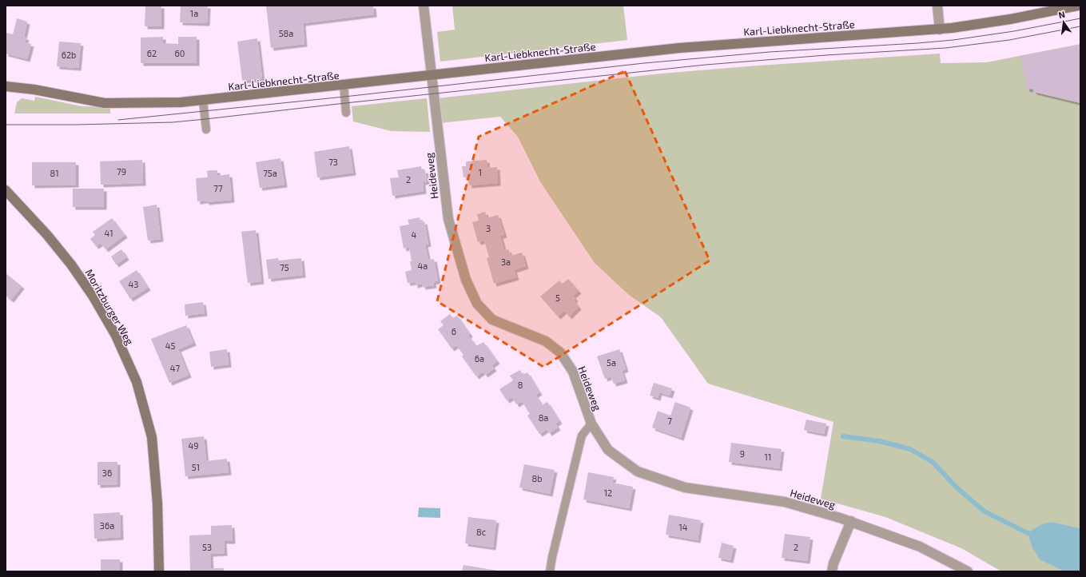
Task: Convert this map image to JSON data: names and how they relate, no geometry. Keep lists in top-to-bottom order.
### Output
{
  "streets": {
    "street": ["Karl-Liebknecht-Straße", "Heideweg", "Moritzburger Weg"]
  },
  "crossings": [
    ["Karl-Liebknecht-Straße", "Heideweg"]
  ],
  "house_numbers": [
    "1a",
    "58a",
    "62",
    "60",
    "62b",
    "73",
    "79",
    "1",
    "81",
    "75a",
    "2",
    "77",
    "3",
    "41",
    "4",
    "3a",
    "4a",
    "75",
    "43",
    "5",
    "6",
    "45",
    "6a",
    "5a",
    "47",
    "8",
    "8a",
    "7",
    "49",
    "9",
    "11",
    "51",
    "36",
    "8b",
    "12",
    "36a",
    "14",
    "8c",
    "53",
    "2"
  ],
  "north": "top"
}
